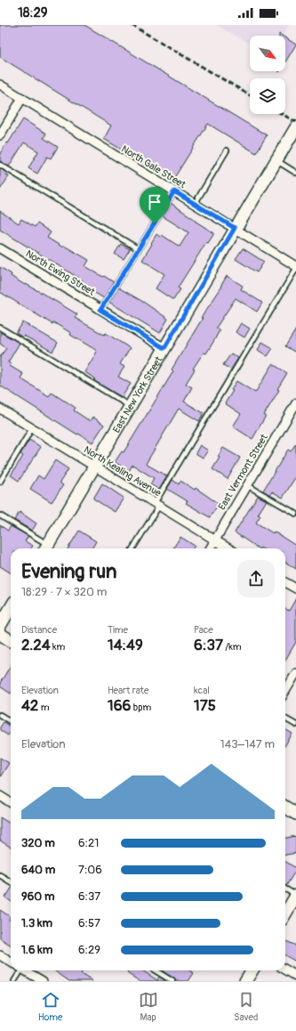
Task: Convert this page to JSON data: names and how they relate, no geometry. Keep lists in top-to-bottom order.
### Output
{
  "streets": {
    "main road": ["East New York Street"],
    "street": [
      "North Gale Street",
      "North Ewing Street",
      "North Kealing Avenue",
      "East Vermont Street"
    ]
  },
  "crossings": [
    ["North Gale Street", "East New York Street"],
    ["North Ewing Street", "East New York Street"],
    ["East New York Street", "North Kealing Avenue"],
    ["North Kealing Avenue", "East Vermont Street"]
  ],
  "north": "bottom right",
  "page": {
    "status": "18:29",
    "heading": ["Evening run", "18:29 · 7 × 320 m"],
    "stats": [
      ["Distance", "2.24 km"],
      ["Time", "14:49"],
      ["Pace", "6:37 /km"],
      ["Elevation", "42 m"],
      ["Heart rate", "166 bpm"],
      ["kcal", "175"]
    ],
    "chart": ["Elevation", "143–147 m"],
    "list": [
      {
        "name": "320 m",
        "note": "6:21"
      },
      {
        "name": "640 m",
        "note": "7:06"
      },
      {
        "name": "960 m",
        "note": "6:37"
      },
      {
        "name": "1.3 km",
        "note": "6:57"
      },
      {
        "name": "1.6 km",
        "note": "6:29"
      }
    ],
    "tabs": ["Home", "Map", "Saved"]
  }
}
